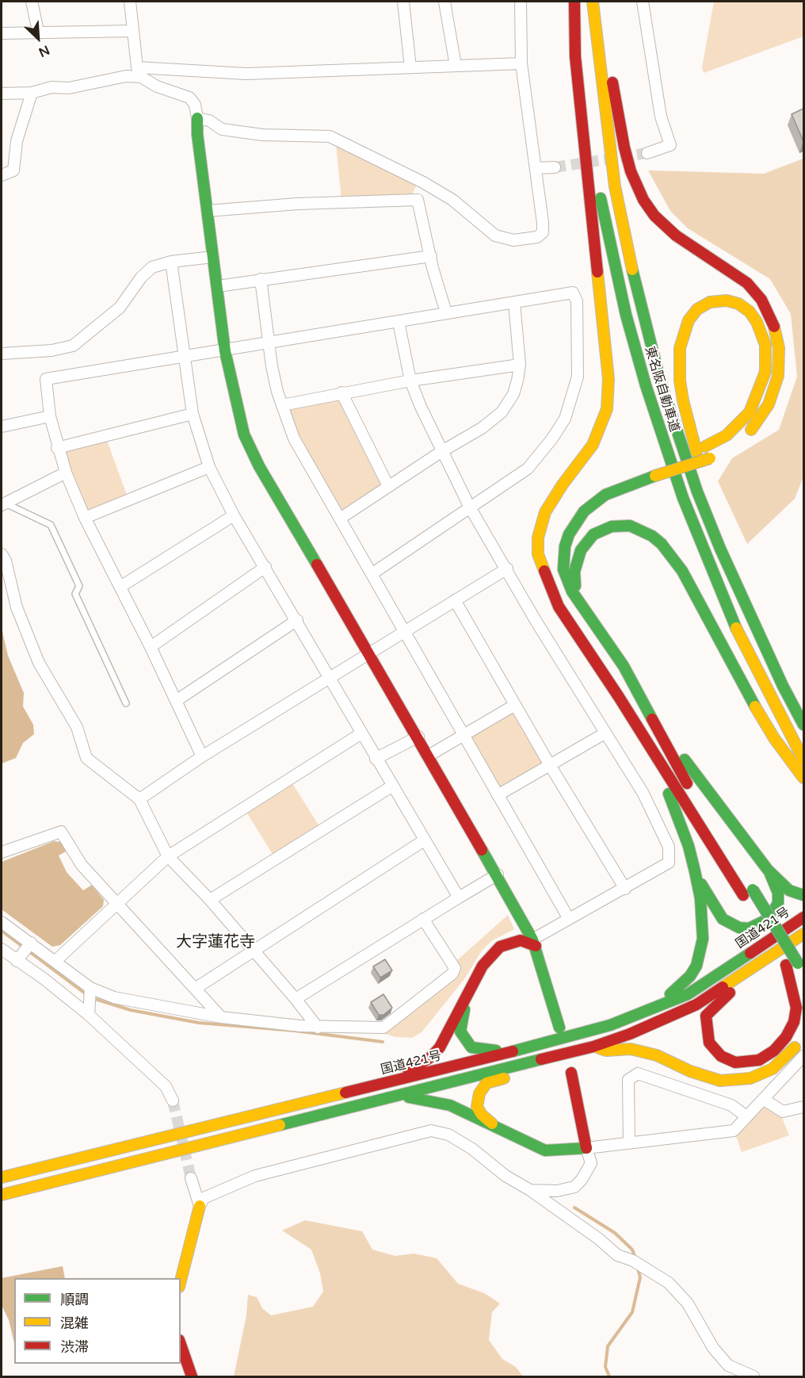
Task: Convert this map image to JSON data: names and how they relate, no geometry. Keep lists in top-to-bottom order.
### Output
{
  "streets": {
    "main road": ["東名阪自動車道", "国道421号"]
  },
  "districts": ["大字蓮花寺"],
  "legend": ["順調", "混雑", "渋滞"],
  "north": "bottom right"
}
